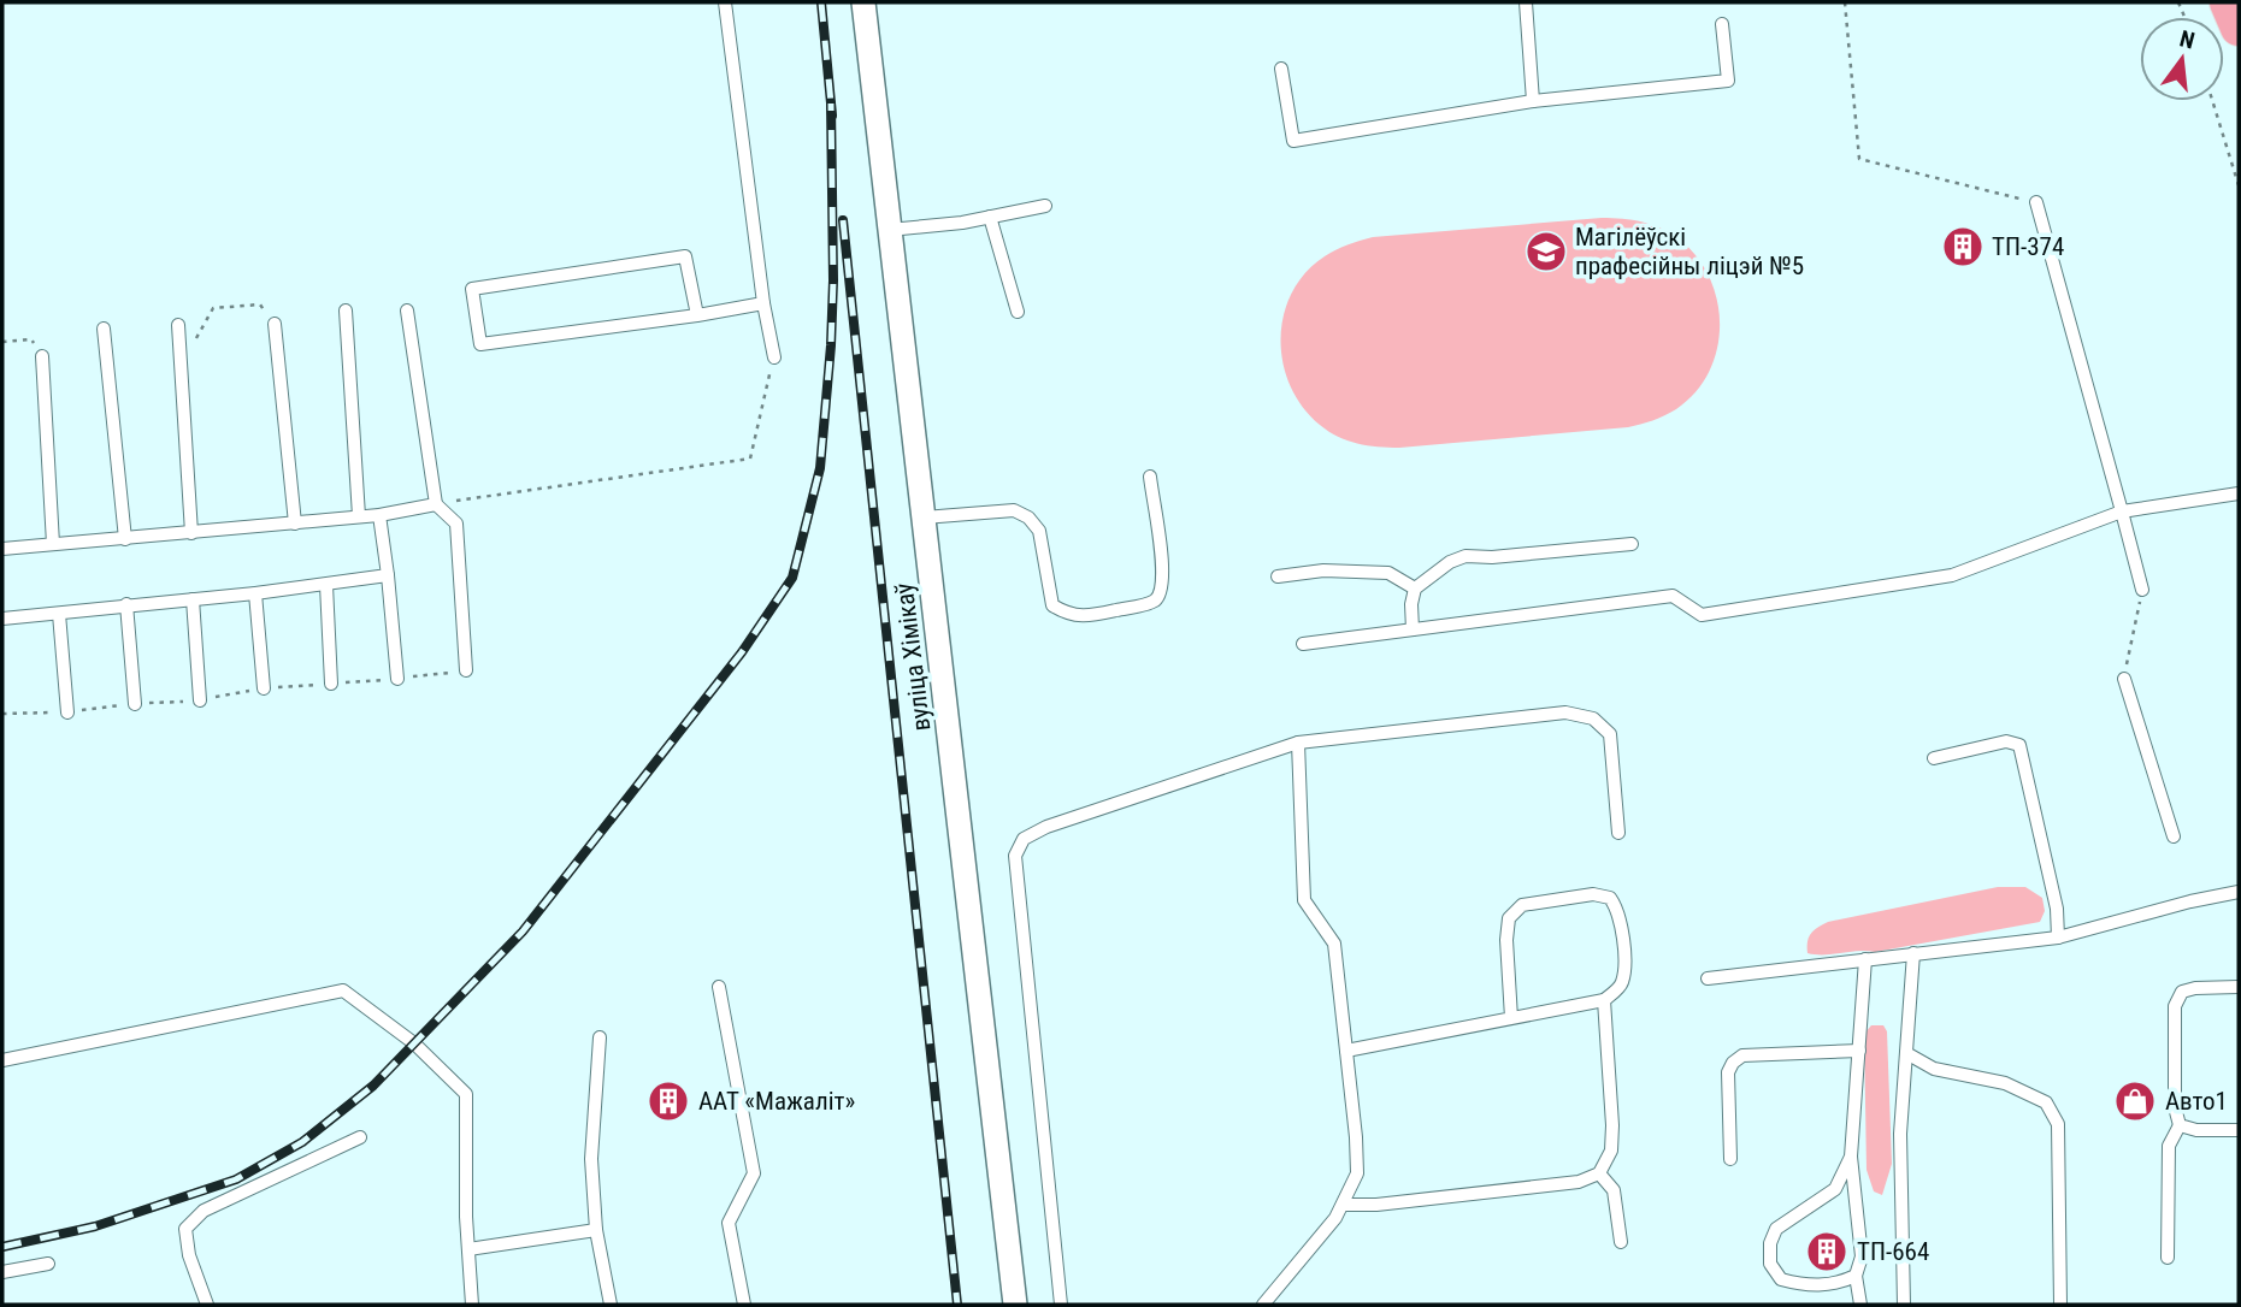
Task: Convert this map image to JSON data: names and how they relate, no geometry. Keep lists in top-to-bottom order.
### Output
{
  "streets": {
    "street": ["вуліца Хімікаў"]
  },
  "places": {
    "building": ["ТП-374", "ААТ «Мажаліт»", "ТП-664"],
    "school or university": ["Магілёўскі прафесійны ліцэй №5"],
    "shop": ["Авто1"]
  },
  "north": "top"
}
